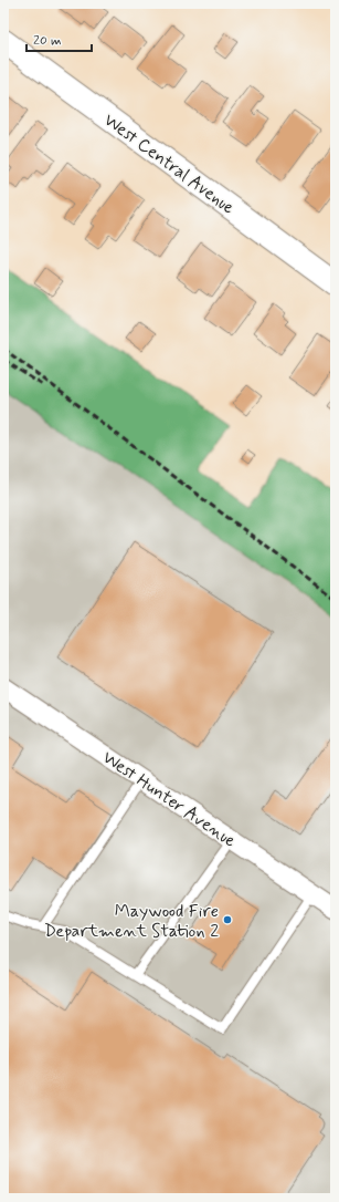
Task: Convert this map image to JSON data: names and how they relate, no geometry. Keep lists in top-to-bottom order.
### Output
{
  "streets": {
    "street": ["West Central Avenue", "West Hunter Avenue"]
  },
  "places": ["Maywood Fire Department Station 2"],
  "scale_bar": "20 m"
}
